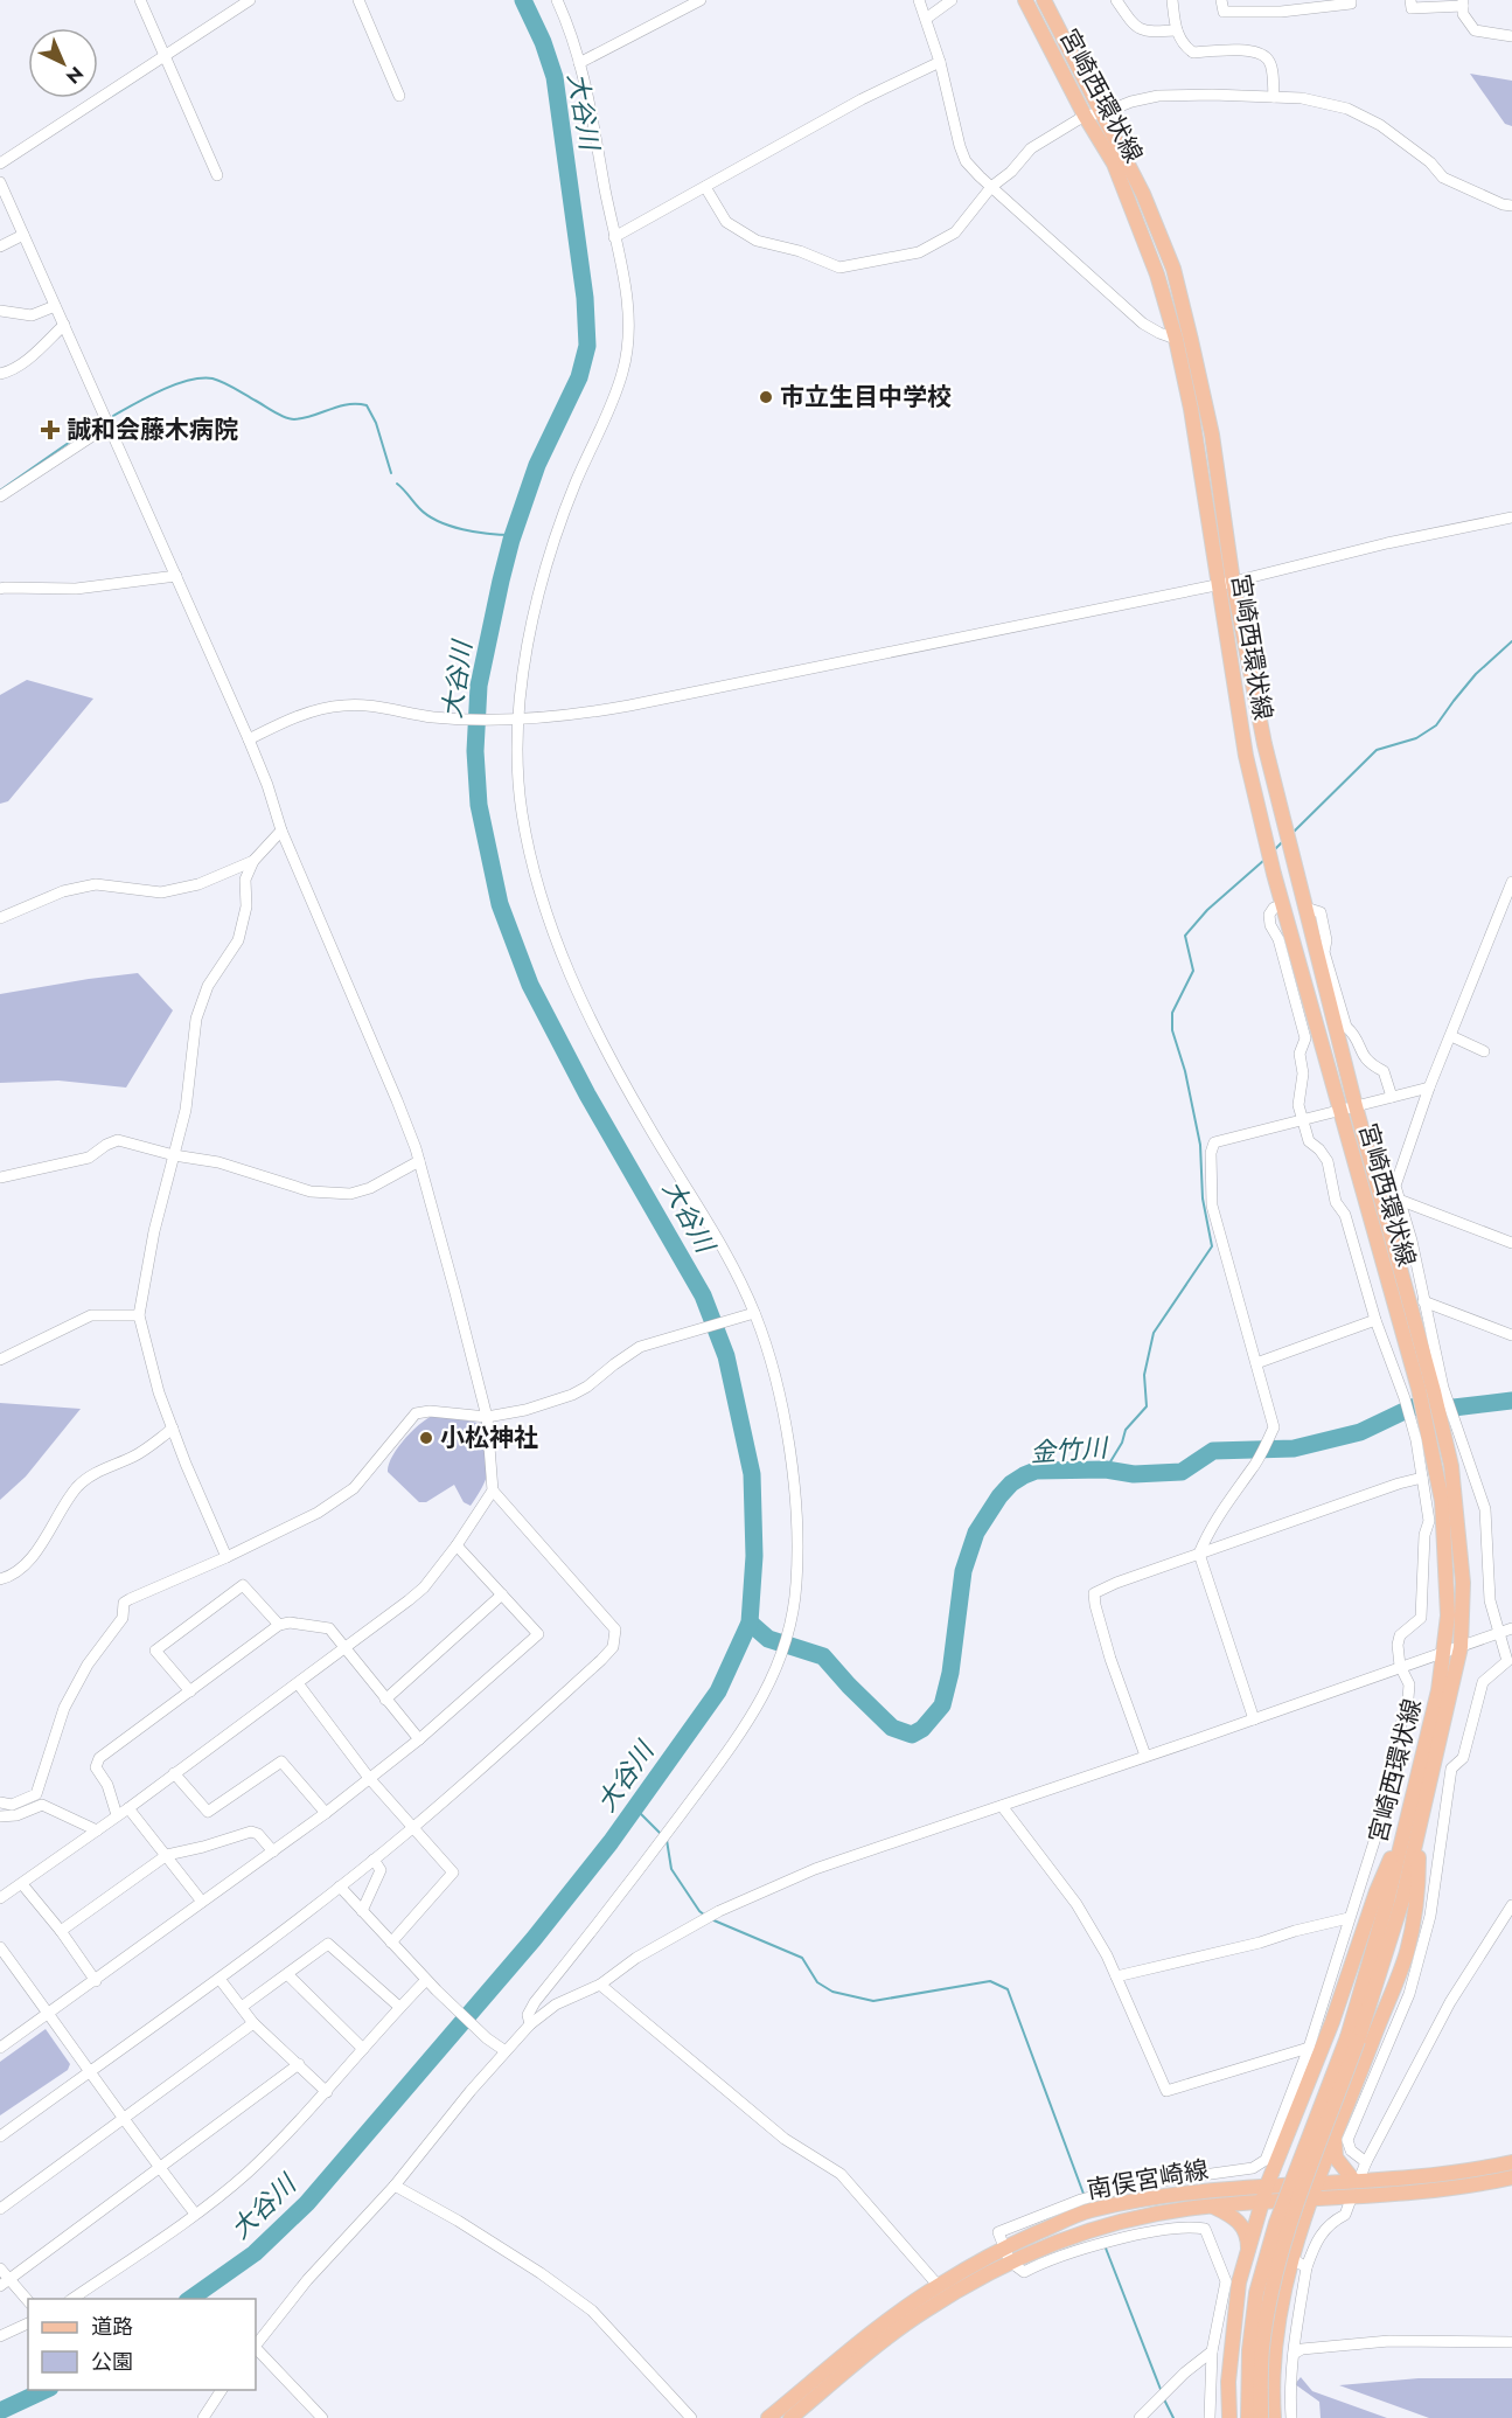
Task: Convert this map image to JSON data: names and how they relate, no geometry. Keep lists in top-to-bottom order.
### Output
{
  "streets": {
    "main road": ["宮崎西環状線", "南俣宮崎線"]
  },
  "water": ["大谷川", "金竹川"],
  "places": {
    "other": ["市立生目中学校", "小松神社"],
    "health": ["誠和会藤木病院"]
  },
  "legend": ["道路", "公園"],
  "north": "bottom right"
}
